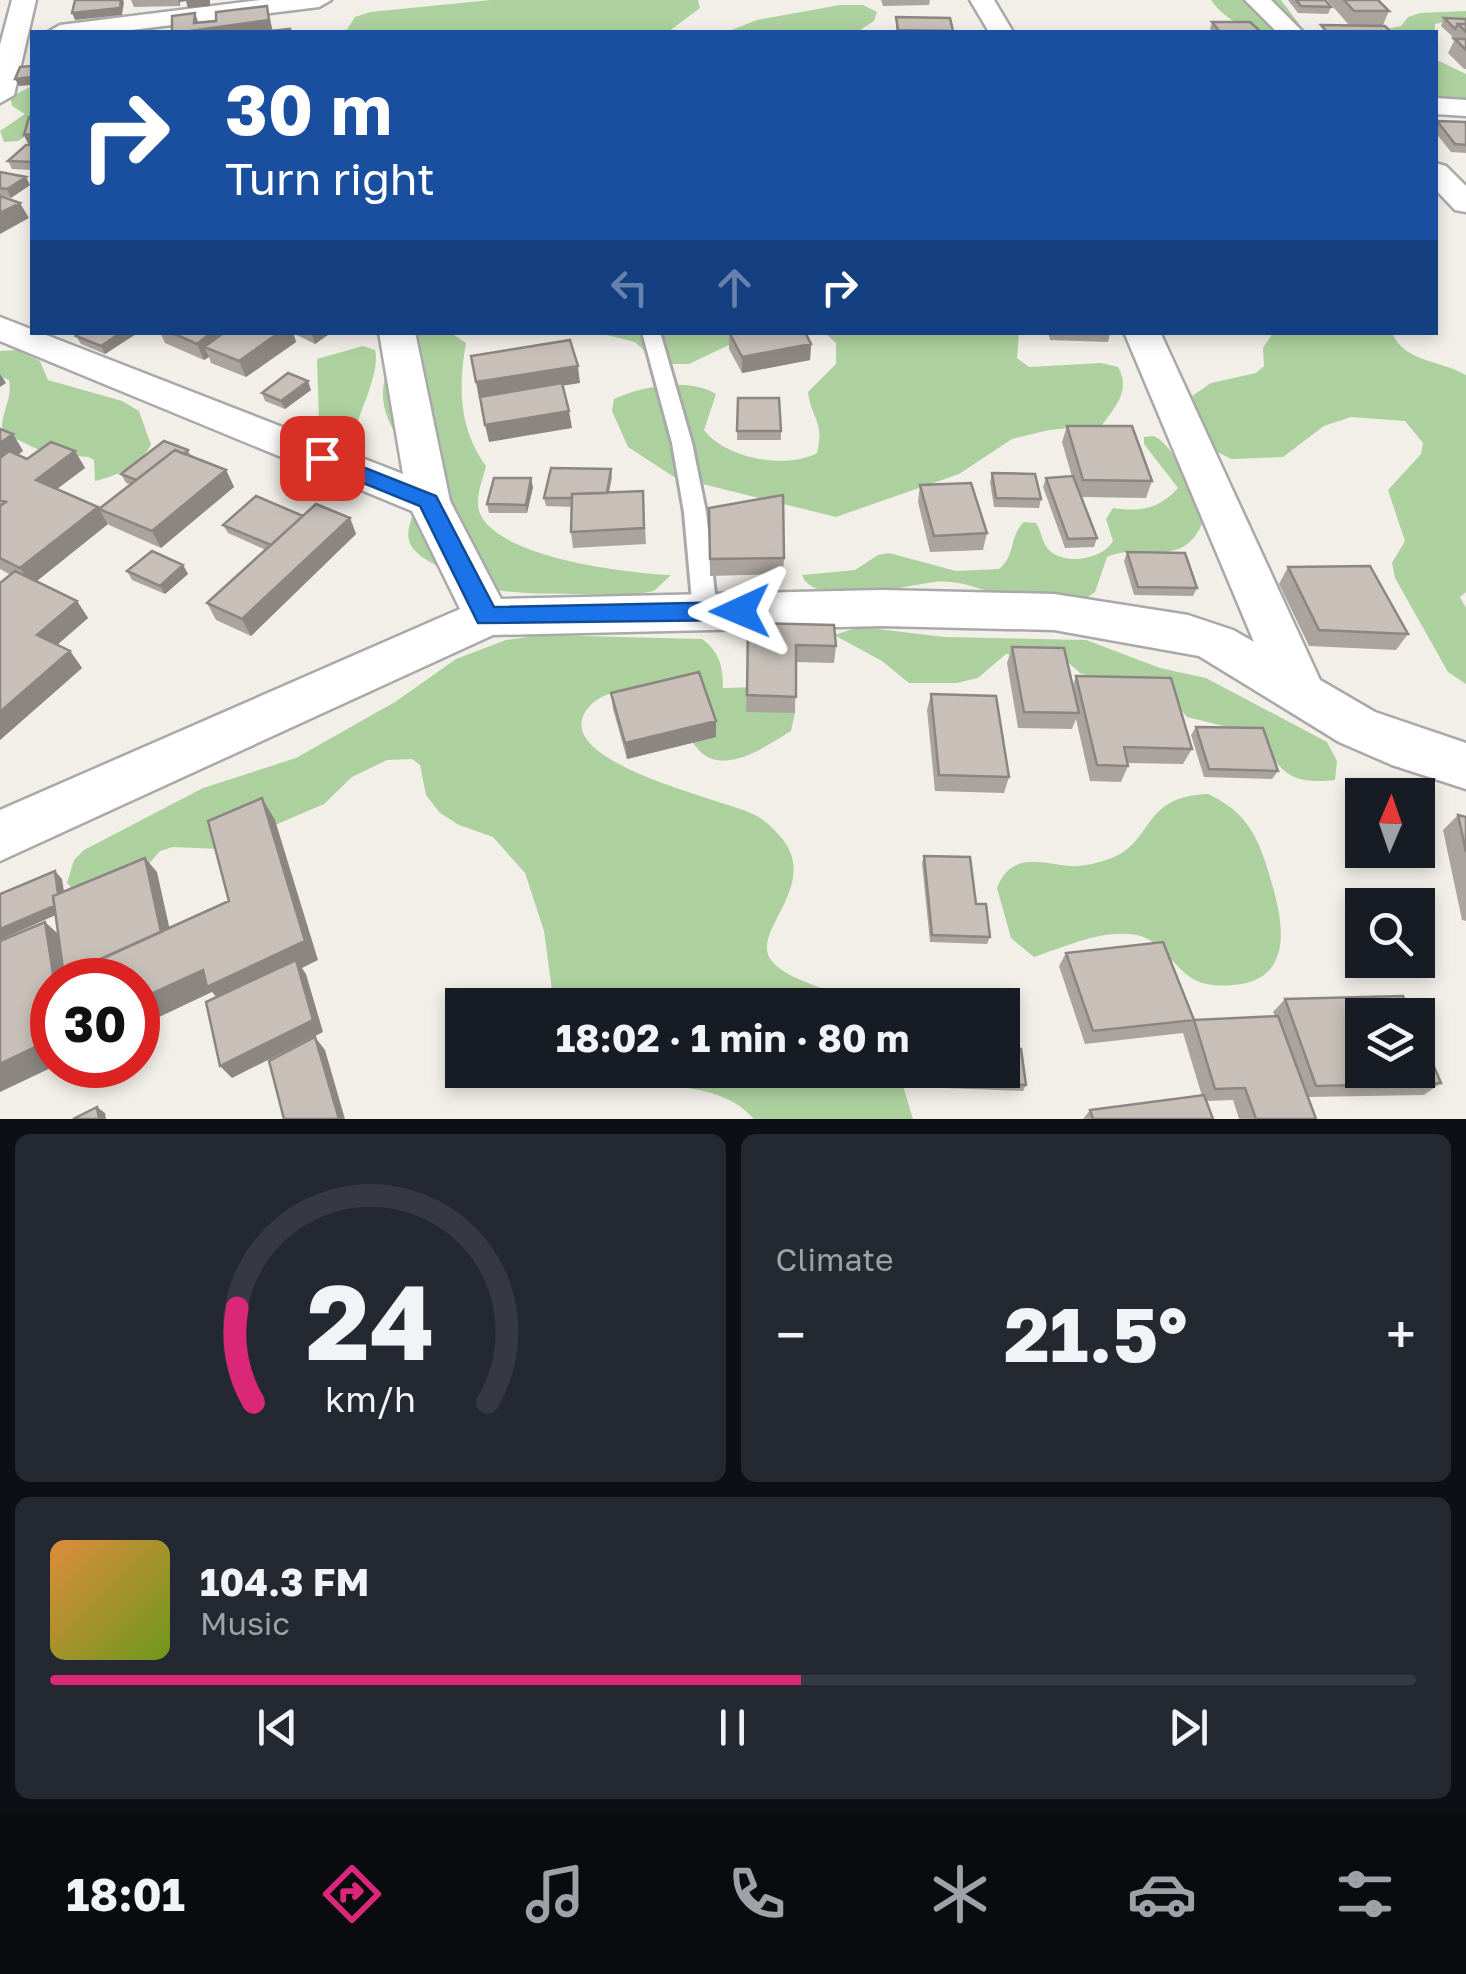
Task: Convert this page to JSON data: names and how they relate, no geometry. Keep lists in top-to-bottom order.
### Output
{
  "north": "top",
  "page": {
    "turn": ["30 m", "Turn right"],
    "limit": "30",
    "trip": "18:02 · 1 min · 80 m",
    "tile": "Climate",
    "heat": ["−", "21.5°", "+"],
    "song": ["104.3 FM", "Music"],
    "tabs": "18:01",
    "gauge": ["24", "km/h"]
  }
}
